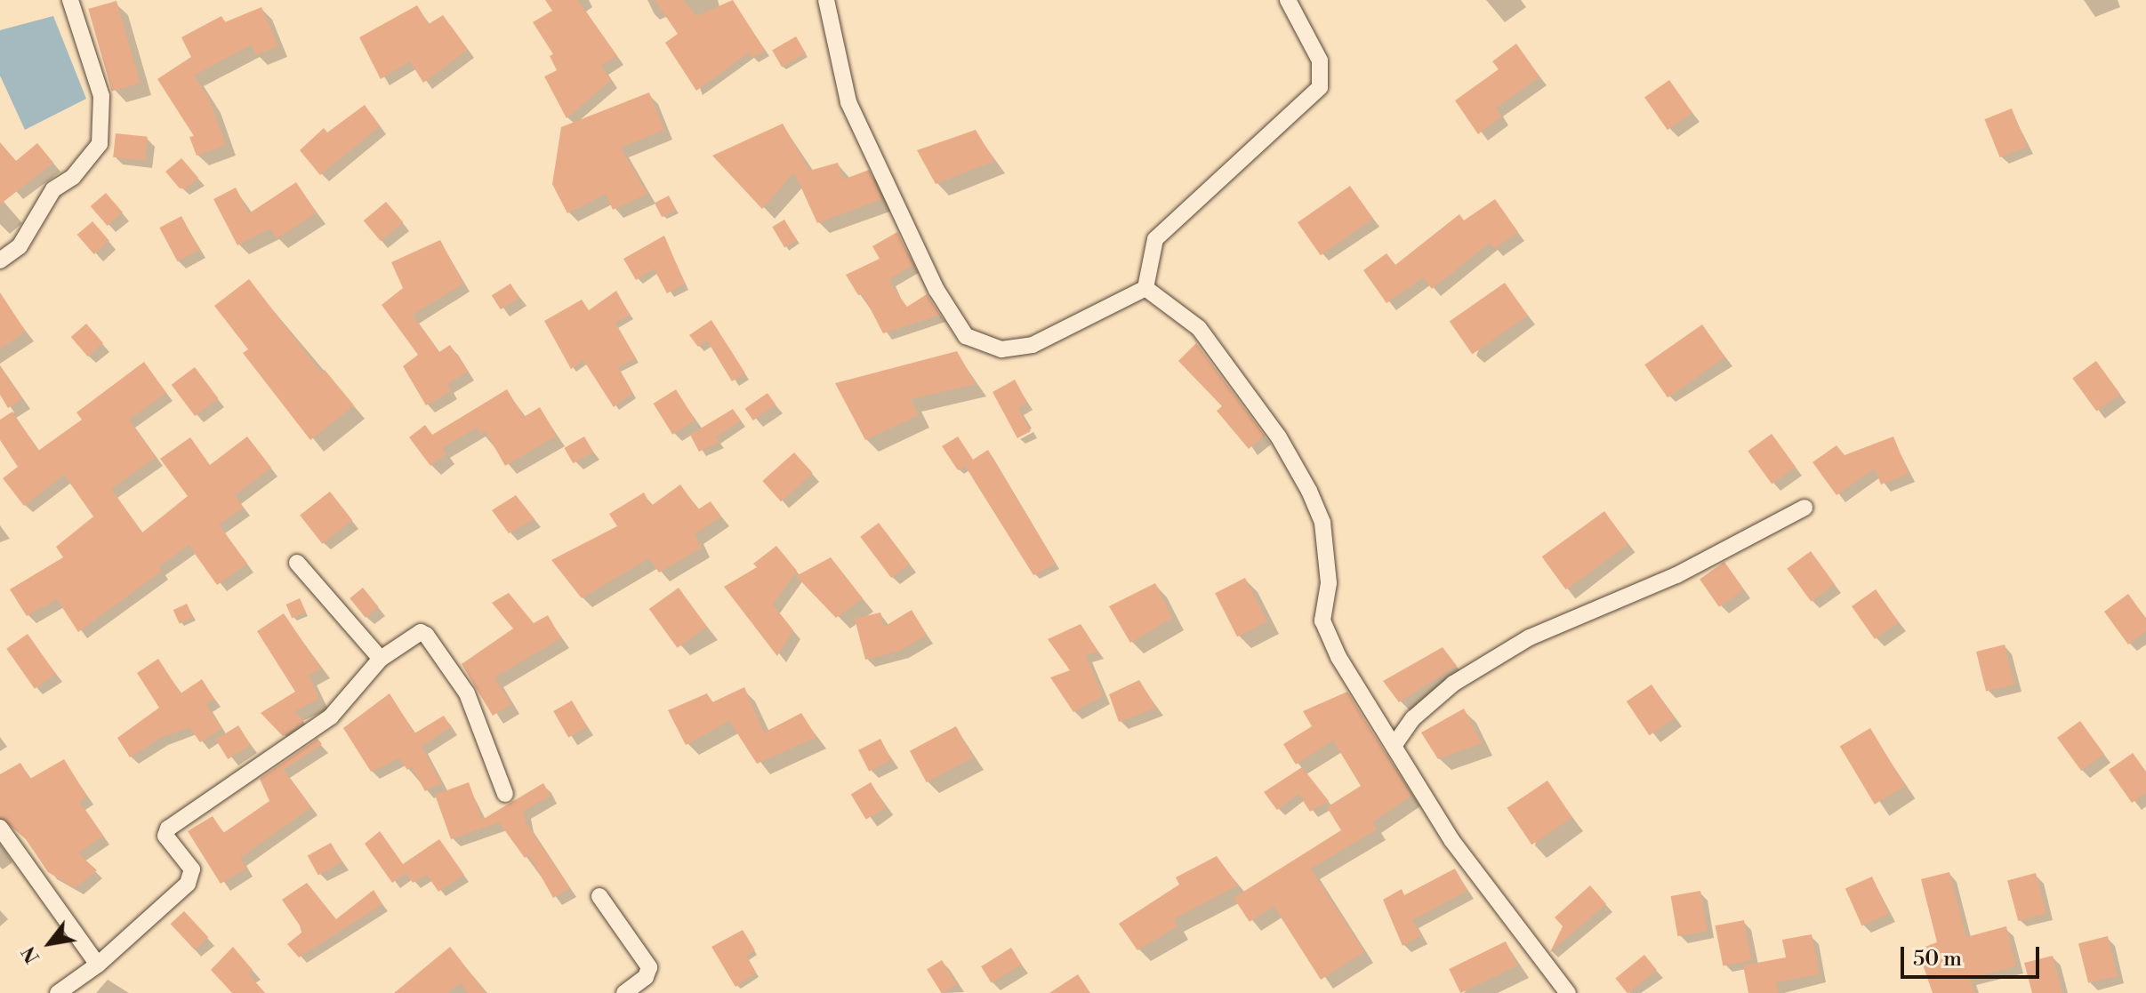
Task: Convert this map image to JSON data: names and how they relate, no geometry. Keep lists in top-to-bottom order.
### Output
{
  "scale_bar": "50 m",
  "north": "bottom left"
}
